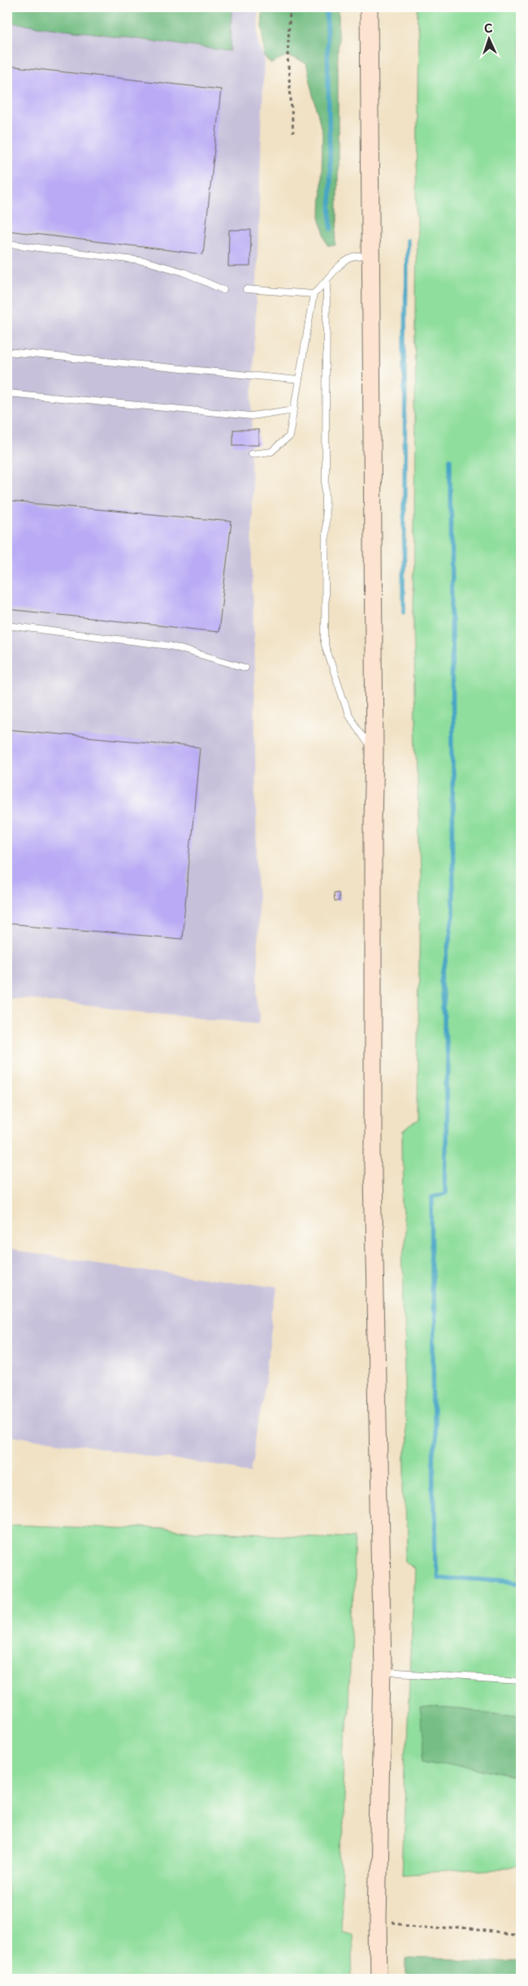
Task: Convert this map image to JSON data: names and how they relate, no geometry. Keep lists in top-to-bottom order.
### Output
{
  "north": "top"
}
